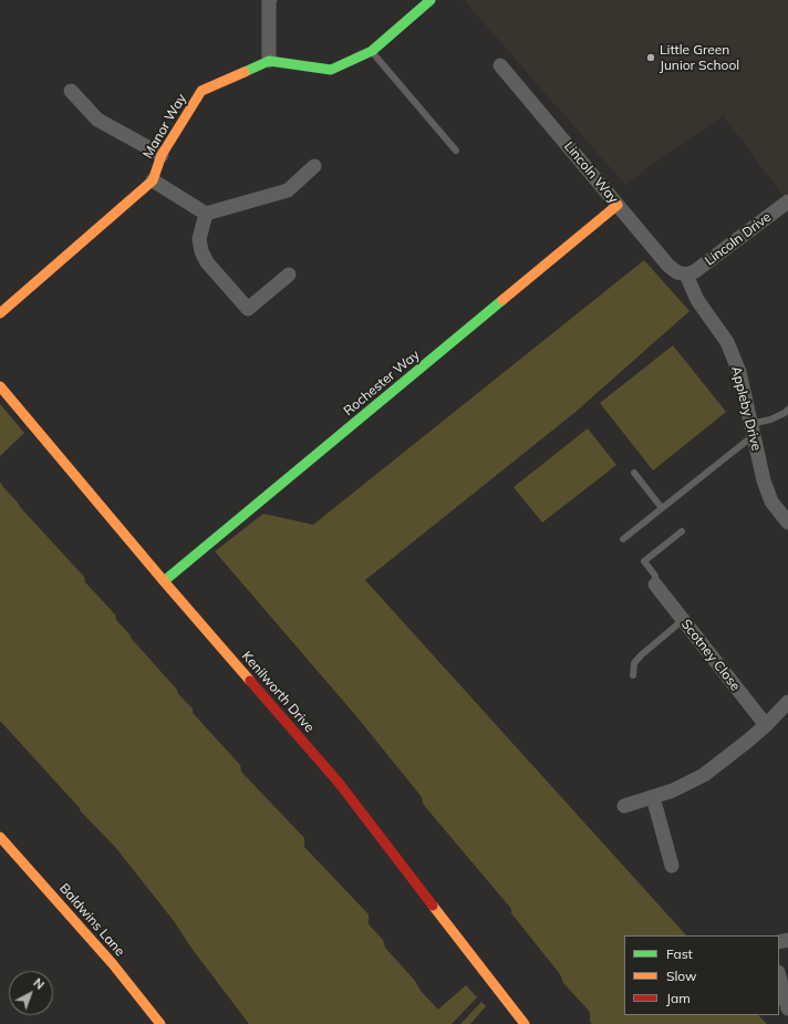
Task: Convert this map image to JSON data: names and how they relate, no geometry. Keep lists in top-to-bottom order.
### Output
{
  "streets": {
    "street": [
      "Manor Way",
      "Lincoln Way",
      "Lincoln Drive",
      "Rochester Way",
      "Appleby Drive",
      "Scotney Close",
      "Kenilworth Drive",
      "Baldwins Lane"
    ]
  },
  "crossings": [
    ["Lincoln Way", "Lincoln Drive"],
    ["Lincoln Way", "Rochester Way"],
    ["Lincoln Way", "Appleby Drive"],
    ["Lincoln Drive", "Appleby Drive"],
    ["Rochester Way", "Kenilworth Drive"]
  ],
  "places": ["Little Green Junior School"],
  "legend": ["Fast", "Slow", "Jam"],
  "north": "top right"
}
